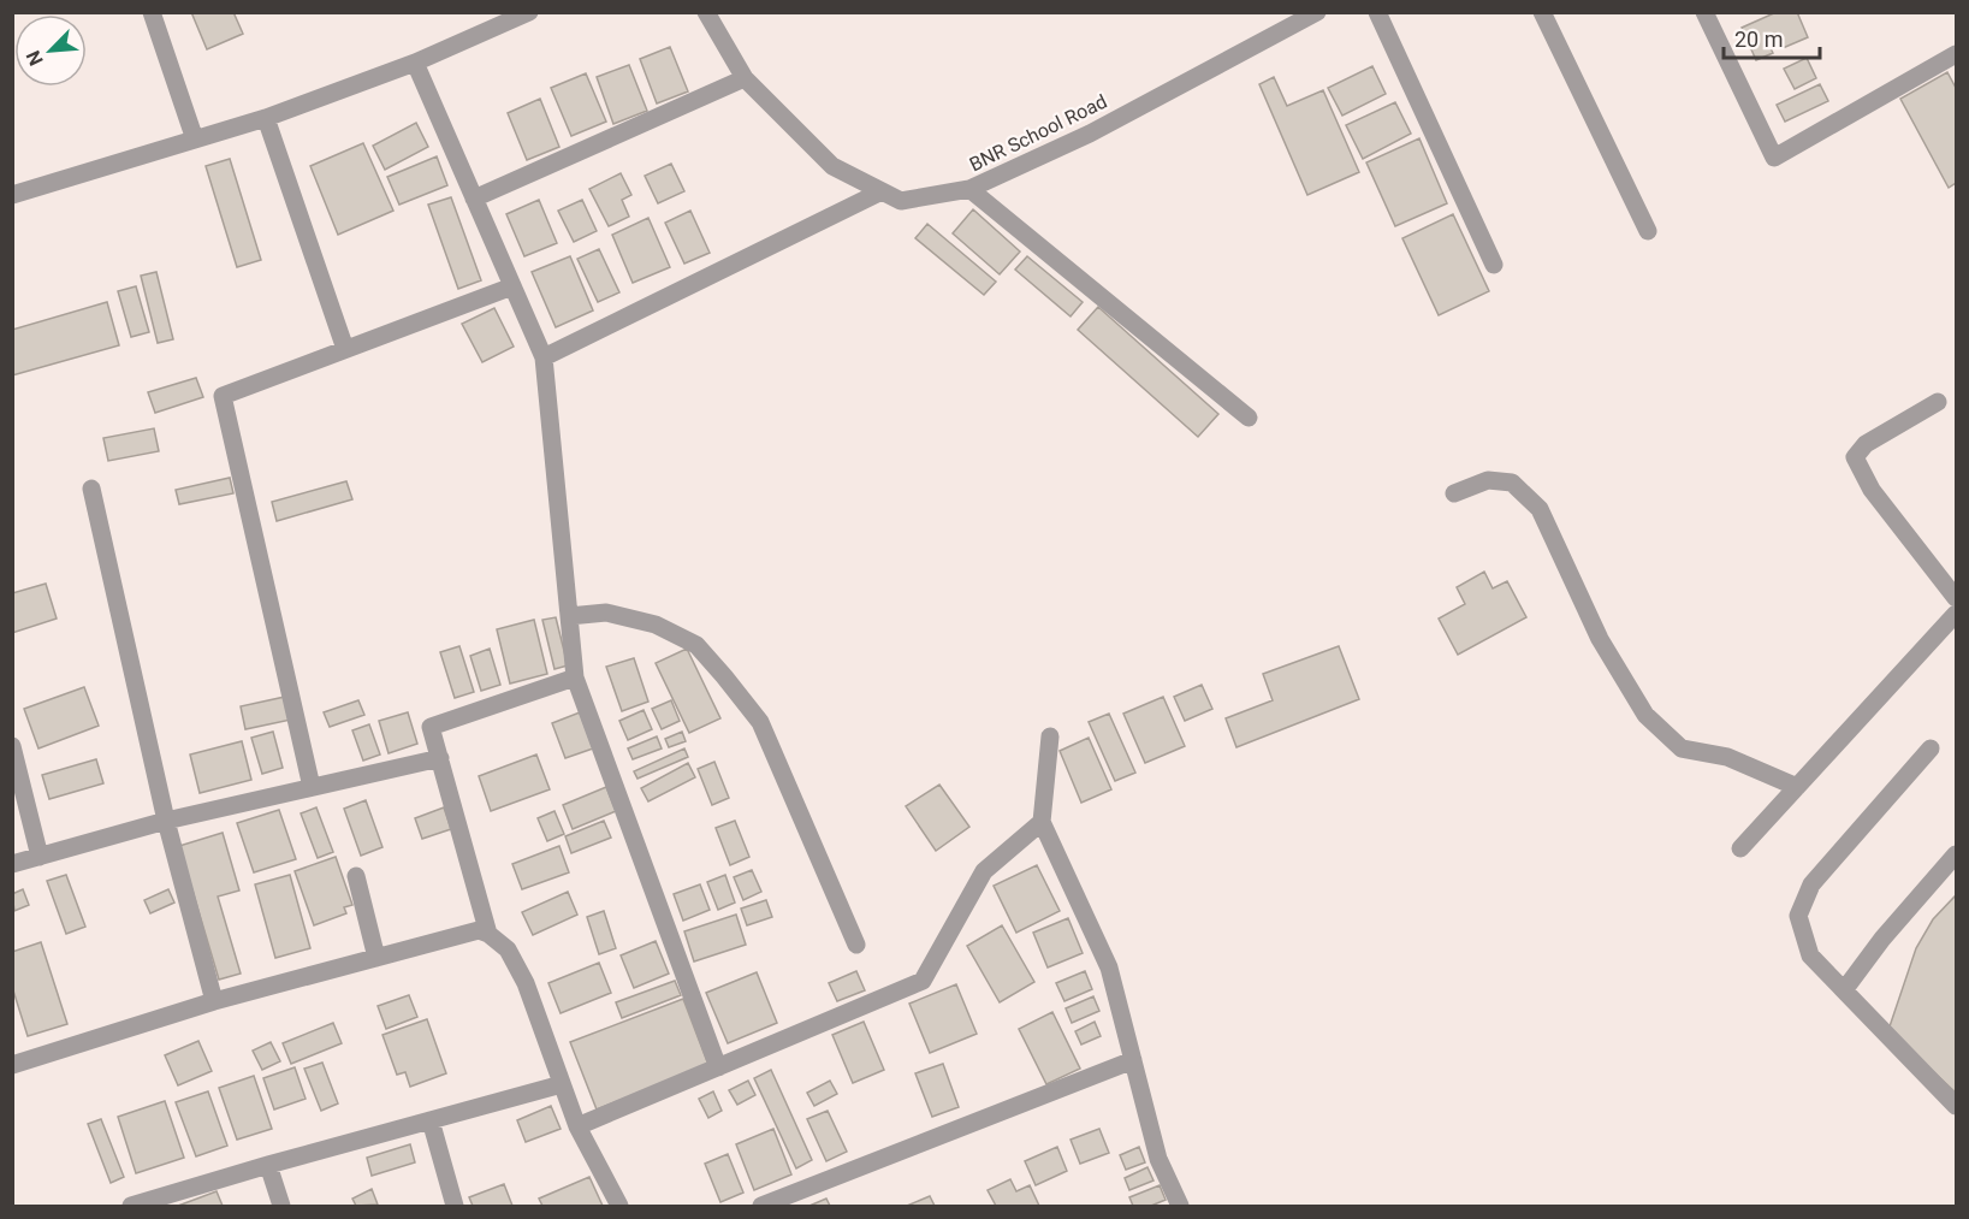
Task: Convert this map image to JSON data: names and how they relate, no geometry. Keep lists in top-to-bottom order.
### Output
{
  "streets": {
    "street": ["BNR School Road"]
  },
  "scale_bar": "20 m",
  "north": "bottom left"
}
